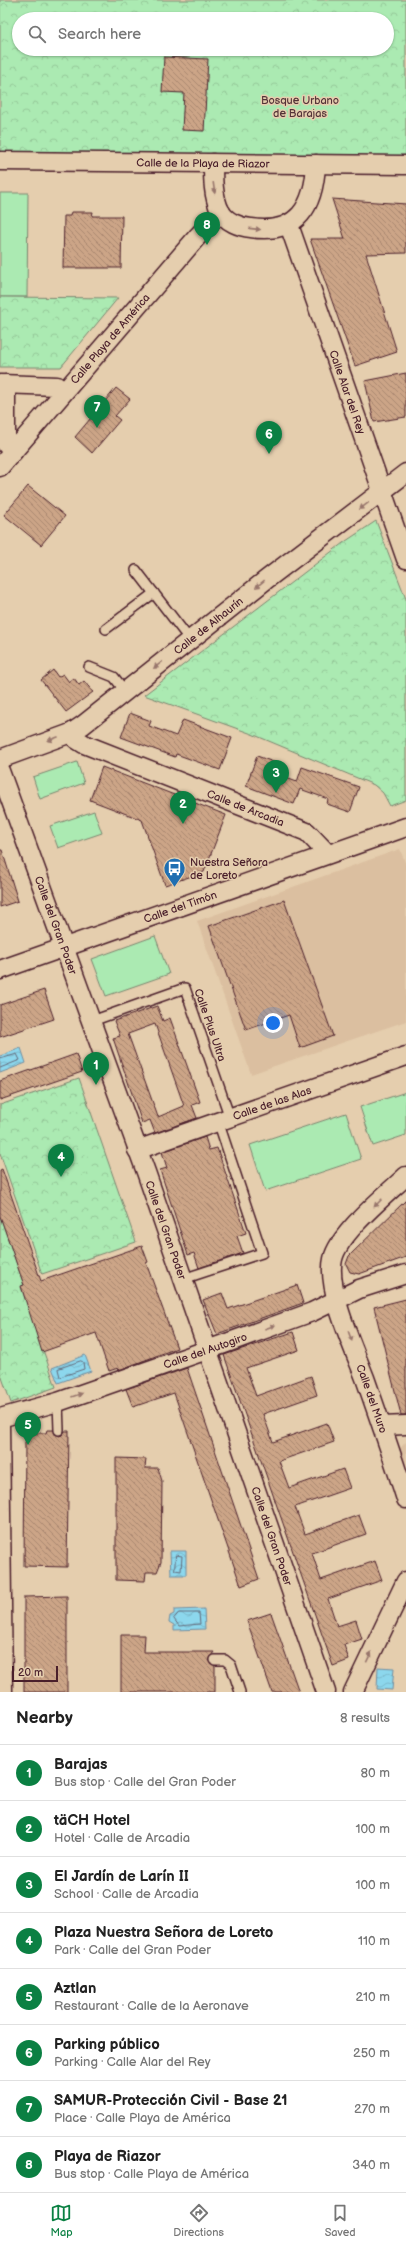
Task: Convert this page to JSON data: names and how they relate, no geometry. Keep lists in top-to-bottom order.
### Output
{
  "streets": {
    "street": [
      "Calle de la Playa de Riazor",
      "Calle Playa de América",
      "Calle Alar del Rey",
      "Calle de Alhaurín",
      "Calle de Arcadia",
      "Calle del Timón",
      "Calle del Gran Poder",
      "Calle de las Alas",
      "Calle del Autogiro",
      "Calle del Muro"
    ],
    "lane": ["Calle Plus Ultra"]
  },
  "crossings": [
    ["Calle Alar del Rey", "Calle de Alhaurín"],
    ["Calle de Alhaurín", "Calle de Arcadia"],
    ["Calle de Arcadia", "Calle del Timón"],
    ["Calle del Timón", "Calle del Gran Poder"],
    ["Calle del Gran Poder", "Calle Plus Ultra"],
    ["Calle del Gran Poder", "Calle de las Alas"],
    ["Calle del Gran Poder", "Calle del Autogiro"],
    ["Calle Plus Ultra", "Calle de las Alas"],
    ["Calle del Autogiro", "Calle del Muro"]
  ],
  "one_way": ["Calle de Alhaurín", "Calle del Autogiro", "Calle del Muro"],
  "parks": ["Bosque Urbano de Barajas"],
  "places": {
    "bus stop": ["Nuestra Señora de Loreto"]
  },
  "scale_bar": "20 m",
  "page": {
    "search": "Search here",
    "pins": [
      "8",
      "7",
      "6",
      "3",
      "2",
      "1",
      "4",
      "5"
    ],
    "scale": "20 m",
    "heading": ["Nearby", "8 results"],
    "list": [
      {
        "mark": "1",
        "name": "Barajas",
        "note": "Bus stop · Calle del Gran Poder",
        "value": "80 m"
      },
      {
        "mark": "2",
        "name": "täCH Hotel",
        "note": "Hotel · Calle de Arcadia",
        "value": "100 m"
      },
      {
        "mark": "3",
        "name": "El Jardín de Larín II",
        "note": "School · Calle de Arcadia",
        "value": "100 m"
      },
      {
        "mark": "4",
        "name": "Plaza Nuestra Señora de Loreto",
        "note": "Park · Calle del Gran Poder",
        "value": "110 m"
      },
      {
        "mark": "5",
        "name": "Aztlan",
        "note": "Restaurant · Calle de la Aeronave",
        "value": "210 m"
      },
      {
        "mark": "6",
        "name": "Parking público",
        "note": "Parking · Calle Alar del Rey",
        "value": "250 m"
      },
      {
        "mark": "7",
        "name": "SAMUR-Protección Civil - Base 21",
        "note": "Place · Calle Playa de América",
        "value": "270 m"
      },
      {
        "mark": "8",
        "name": "Playa de Riazor",
        "note": "Bus stop · Calle Playa de América",
        "value": "340 m"
      }
    ],
    "nav": ["Map", "Directions", "Saved"]
  }
}
